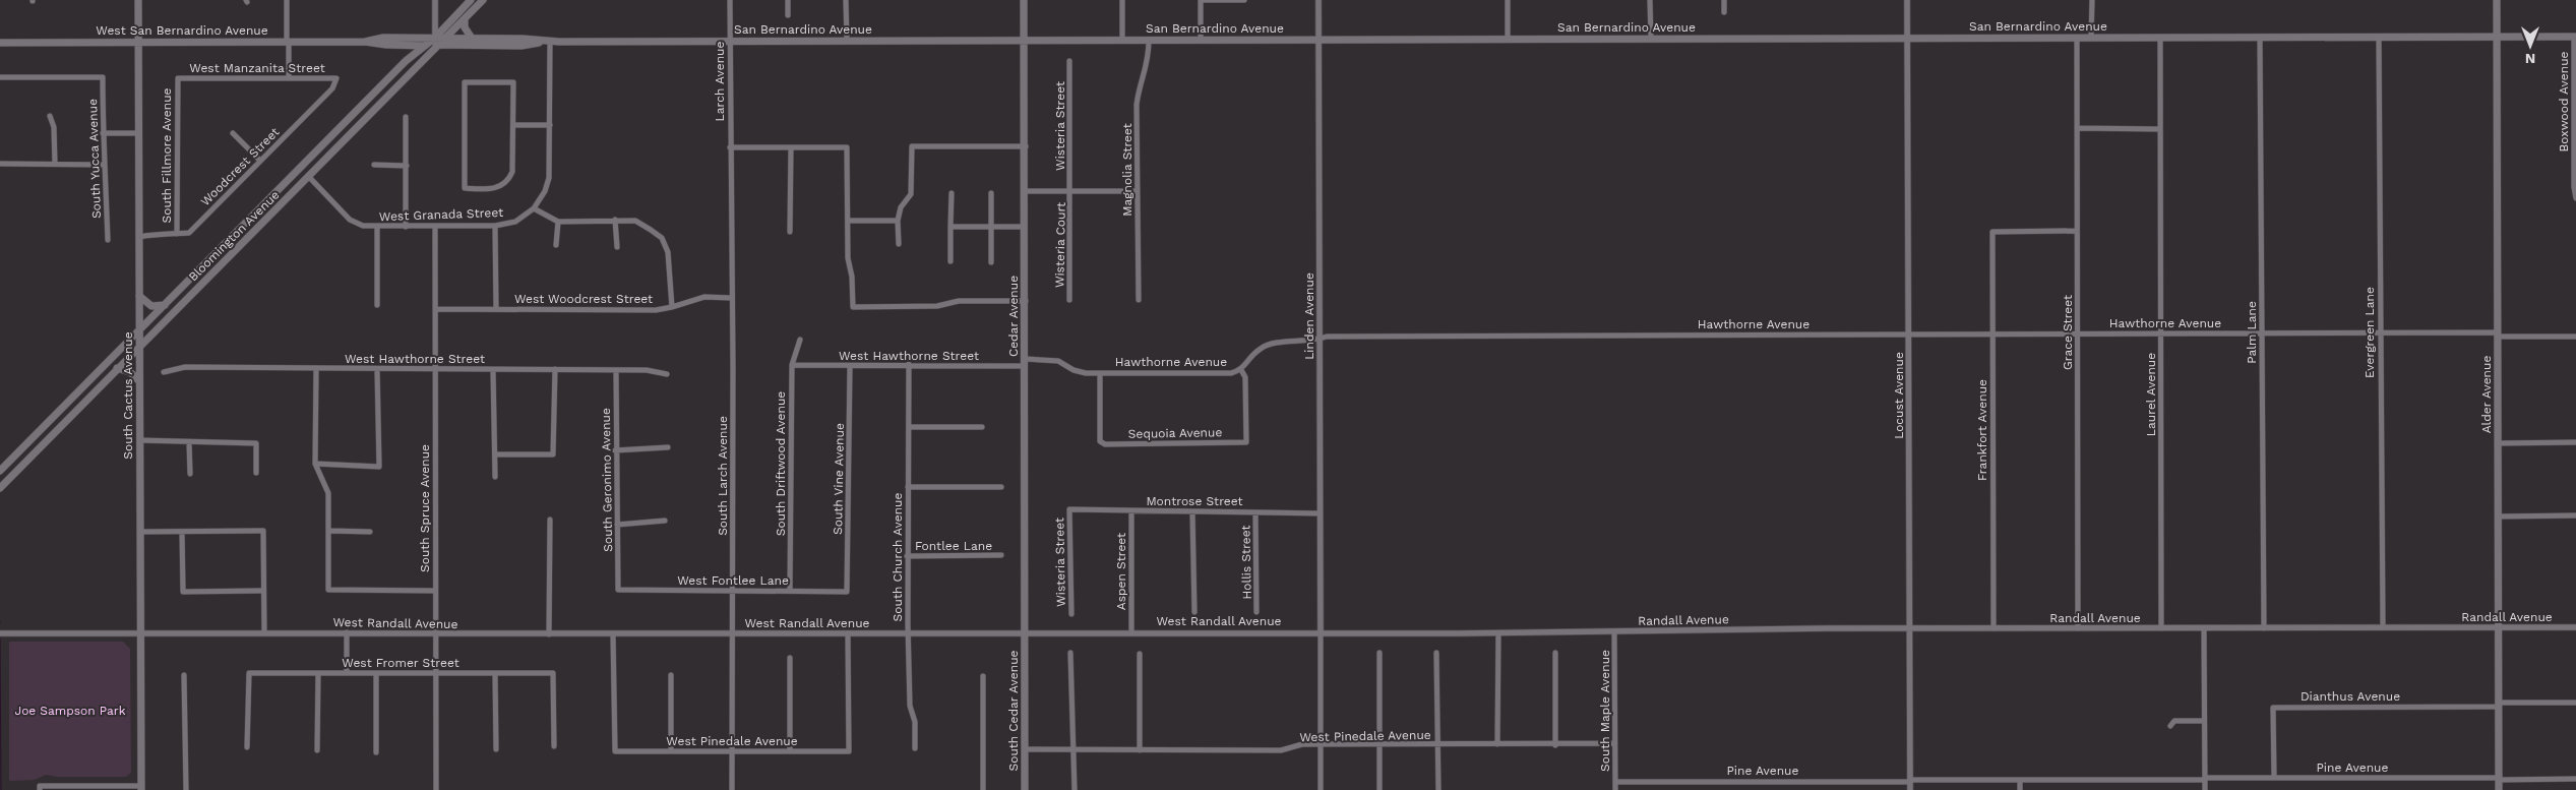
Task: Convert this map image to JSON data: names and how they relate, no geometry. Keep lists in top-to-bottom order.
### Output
{
  "streets": {
    "main road": [
      "San Bernardino Avenue",
      "West San Bernardino Avenue",
      "Bloomington Avenue",
      "Cedar Avenue",
      "Alder Avenue",
      "South Cactus Avenue",
      "South Cedar Avenue"
    ],
    "street": [
      "West Manzanita Street",
      "Larch Avenue",
      "Boxwood Avenue",
      "Wisteria Street",
      "South Fillmore Avenue",
      "South Yucca Avenue",
      "Woodcrest Street",
      "Magnolia Street",
      "West Granada Street",
      "Wisteria Court",
      "West Woodcrest Street",
      "Linden Avenue",
      "Hawthorne Avenue",
      "Grace Street",
      "Palm Lane",
      "Evergreen Lane",
      "West Hawthorne Street",
      "Laurel Avenue",
      "Locust Avenue",
      "Frankfort Avenue",
      "Sequoia Avenue",
      "South Driftwood Avenue",
      "South Larch Avenue",
      "South Vine Avenue",
      "South Geronimo Avenue",
      "Montrose Street",
      "South Spruce Avenue",
      "Fontlee Lane",
      "South Church Avenue",
      "Hollis Street",
      "Aspen Street",
      "West Fontlee Lane",
      "Randall Avenue",
      "West Randall Avenue",
      "West Fromer Street",
      "Dianthus Avenue",
      "South Maple Avenue",
      "West Pinedale Avenue",
      "Pine Avenue"
    ]
  },
  "crossings": [
    ["San Bernardino Avenue", "West San Bernardino Avenue"],
    ["San Bernardino Avenue", "Larch Avenue"],
    ["San Bernardino Avenue", "Boxwood Avenue"],
    ["San Bernardino Avenue", "Magnolia Street"],
    ["San Bernardino Avenue", "Cedar Avenue"],
    ["San Bernardino Avenue", "Linden Avenue"],
    ["San Bernardino Avenue", "Grace Street"],
    ["San Bernardino Avenue", "Palm Lane"],
    ["San Bernardino Avenue", "Evergreen Lane"],
    ["San Bernardino Avenue", "Laurel Avenue"],
    ["San Bernardino Avenue", "Alder Avenue"],
    ["San Bernardino Avenue", "Locust Avenue"],
    ["West San Bernardino Avenue", "Bloomington Avenue"],
    ["West San Bernardino Avenue", "South Cactus Avenue"],
    ["West Manzanita Street", "South Fillmore Avenue"],
    ["West Manzanita Street", "Woodcrest Street"],
    ["Larch Avenue", "South Larch Avenue"],
    ["Wisteria Street", "Wisteria Court"],
    ["Wisteria Street", "Montrose Street"],
    ["South Fillmore Avenue", "Woodcrest Street"],
    ["Woodcrest Street", "South Cactus Avenue"],
    ["West Granada Street", "Bloomington Avenue"],
    ["West Granada Street", "South Spruce Avenue"],
    ["Bloomington Avenue", "South Cactus Avenue"],
    ["West Woodcrest Street", "South Larch Avenue"],
    ["West Woodcrest Street", "South Spruce Avenue"],
    ["Cedar Avenue", "Hawthorne Avenue"],
    ["Cedar Avenue", "West Hawthorne Street"],
    ["Cedar Avenue", "West Randall Avenue"],
    ["Cedar Avenue", "South Cedar Avenue"],
    ["Linden Avenue", "Hawthorne Avenue"],
    ["Linden Avenue", "Montrose Street"],
    ["Linden Avenue", "West Randall Avenue"],
    ["Hawthorne Avenue", "Grace Street"],
    ["Hawthorne Avenue", "Palm Lane"],
    ["Hawthorne Avenue", "Evergreen Lane"],
    ["Hawthorne Avenue", "West Hawthorne Street"],
    ["Hawthorne Avenue", "Laurel Avenue"],
    ["Hawthorne Avenue", "Alder Avenue"],
    ["Hawthorne Avenue", "Locust Avenue"],
    ["Hawthorne Avenue", "Frankfort Avenue"],
    ["Hawthorne Avenue", "Sequoia Avenue"],
    ["Grace Street", "Frankfort Avenue"],
    ["Grace Street", "Randall Avenue"],
    ["Palm Lane", "Randall Avenue"],
    ["Evergreen Lane", "Randall Avenue"],
    ["West Hawthorne Street", "South Driftwood Avenue"],
    ["West Hawthorne Street", "South Vine Avenue"],
    ["West Hawthorne Street", "South Geronimo Avenue"],
    ["West Hawthorne Street", "South Spruce Avenue"],
    ["West Hawthorne Street", "South Church Avenue"],
    ["Laurel Avenue", "Randall Avenue"],
    ["Alder Avenue", "Randall Avenue"],
    ["Alder Avenue", "Dianthus Avenue"],
    ["Alder Avenue", "Pine Avenue"],
    ["South Cactus Avenue", "West Randall Avenue"],
    ["Locust Avenue", "Randall Avenue"],
    ["Locust Avenue", "Pine Avenue"],
    ["Frankfort Avenue", "Randall Avenue"],
    ["South Driftwood Avenue", "West Fontlee Lane"],
    ["South Larch Avenue", "West Fontlee Lane"],
    ["South Larch Avenue", "West Randall Avenue"],
    ["South Larch Avenue", "West Pinedale Avenue"],
    ["South Vine Avenue", "West Fontlee Lane"],
    ["South Geronimo Avenue", "West Fontlee Lane"],
    ["Montrose Street", "Hollis Street"],
    ["Montrose Street", "Aspen Street"],
    ["South Spruce Avenue", "West Randall Avenue"],
    ["South Spruce Avenue", "West Fromer Street"],
    ["Fontlee Lane", "South Church Avenue"],
    ["South Church Avenue", "West Randall Avenue"],
    ["Aspen Street", "West Randall Avenue"],
    ["Randall Avenue", "West Randall Avenue"],
    ["Randall Avenue", "South Maple Avenue"],
    ["West Randall Avenue", "South Cedar Avenue"],
    ["West Randall Avenue", "South Maple Avenue"],
    ["West Randall Avenue", "West Pinedale Avenue"],
    ["Dianthus Avenue", "Pine Avenue"],
    ["South Cedar Avenue", "West Pinedale Avenue"],
    ["South Maple Avenue", "West Pinedale Avenue"],
    ["South Maple Avenue", "Pine Avenue"]
  ],
  "parks": ["Joe Sampson Park"],
  "north": "bottom"
}
